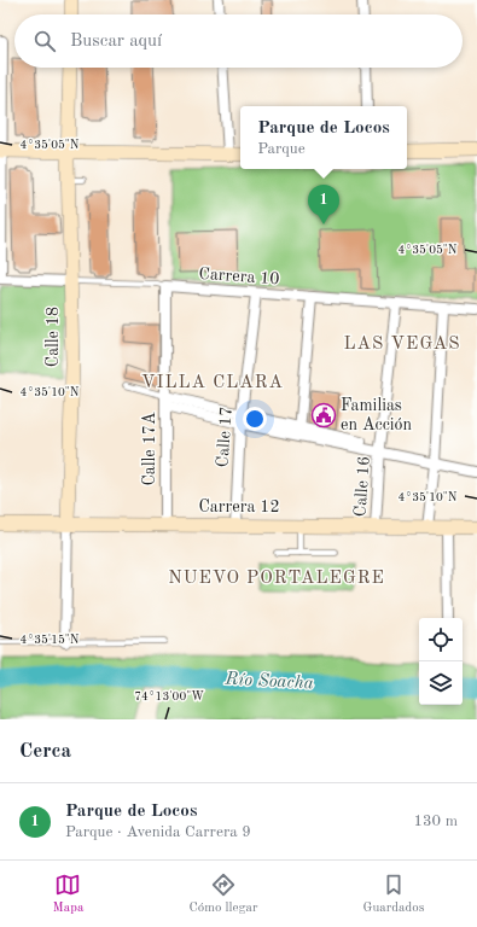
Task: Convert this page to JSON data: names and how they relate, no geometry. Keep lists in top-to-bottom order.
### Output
{
  "streets": {
    "street": [
      "Carrera 10",
      "Calle 18",
      "Calle 17",
      "Calle 17A",
      "Calle 16",
      "Carrera 12"
    ]
  },
  "crossings": [
    ["Carrera 10", "Calle 18"],
    ["Carrera 10", "Calle 17"],
    ["Carrera 10", "Calle 17A"],
    ["Carrera 10", "Calle 16"],
    ["Calle 18", "Carrera 12"],
    ["Calle 17", "Carrera 12"],
    ["Calle 17A", "Carrera 12"],
    ["Calle 16", "Carrera 12"]
  ],
  "districts": ["LAS VEGAS", "VILLA CLARA", "NUEVO PORTALEGRE"],
  "water": ["Río Soacha"],
  "places": {
    "public building": ["Familias en Acción"]
  },
  "page": {
    "search": "Buscar aquí",
    "popup": ["Parque de Locos", "Parque"],
    "pins": "1",
    "heading": "Cerca",
    "list": [
      {
        "mark": "1",
        "name": "Parque de Locos",
        "note": "Parque · Avenida Carrera 9",
        "value": "130 m"
      }
    ],
    "nav": ["Mapa", "Cómo llegar", "Guardados"]
  },
  "coordinates": [
    "4°35'05\"N",
    "4°35'10\"N",
    "4°35'15\"N",
    "74°13'00\"W"
  ]
}
